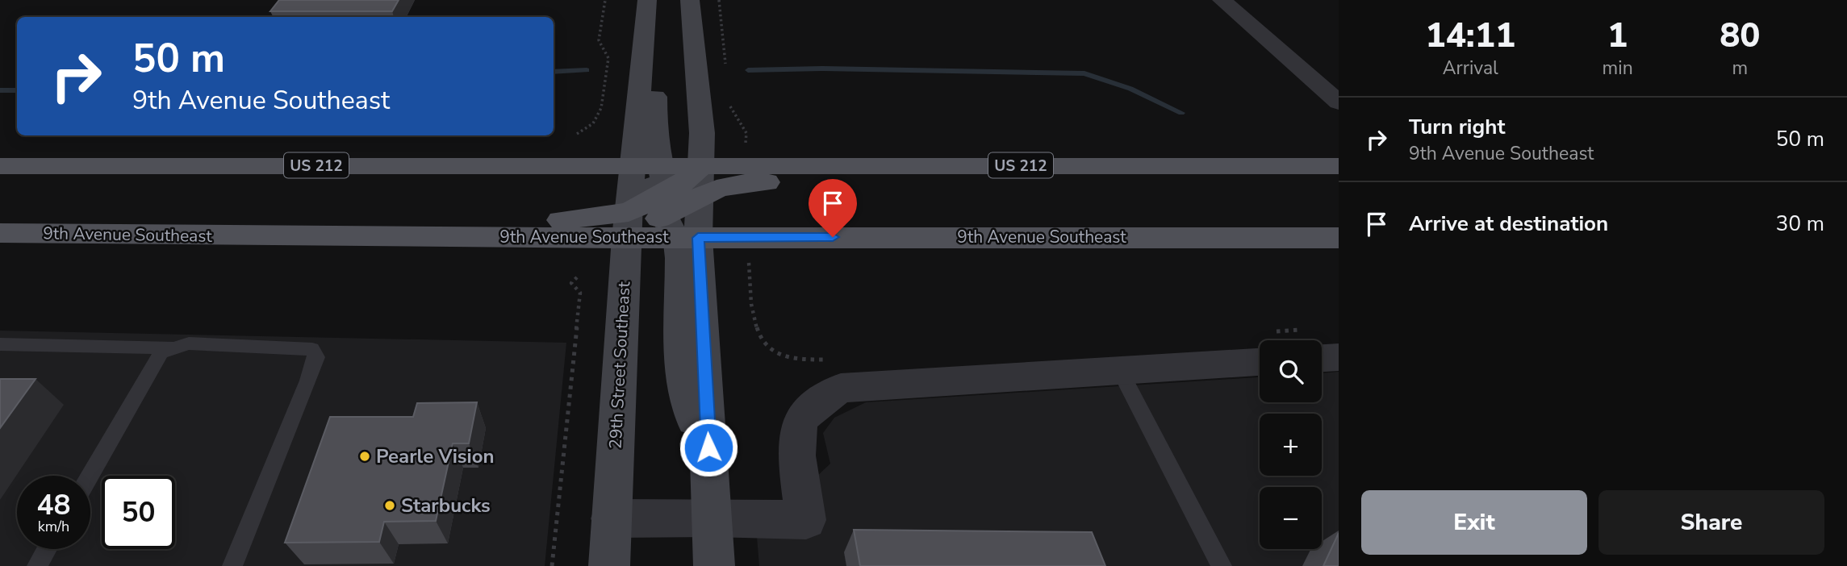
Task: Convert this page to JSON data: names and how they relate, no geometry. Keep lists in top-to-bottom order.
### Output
{
  "streets": {
    "main road": ["US 212", "9th Avenue Southeast", "29th Street Southeast"]
  },
  "crossings": [
    ["US 212", "29th Street Southeast"],
    ["9th Avenue Southeast", "29th Street Southeast"]
  ],
  "places": ["Pearle Vision", "Starbucks"],
  "page": {
    "eta": [
      "14:11",
      "Arrival",
      "1",
      "min",
      "80",
      "m"
    ],
    "turn": ["50 m", "9th Avenue Southeast"],
    "list": [
      {
        "name": "Turn right",
        "note": "9th Avenue Southeast",
        "value": "50 m"
      },
      {
        "name": "Arrive at destination",
        "value": "30 m"
      }
    ],
    "map_buttons": ["+", "−"],
    "speed": "48 km/h",
    "limit": "50",
    "buttons": ["Exit", "Share"]
  }
}
